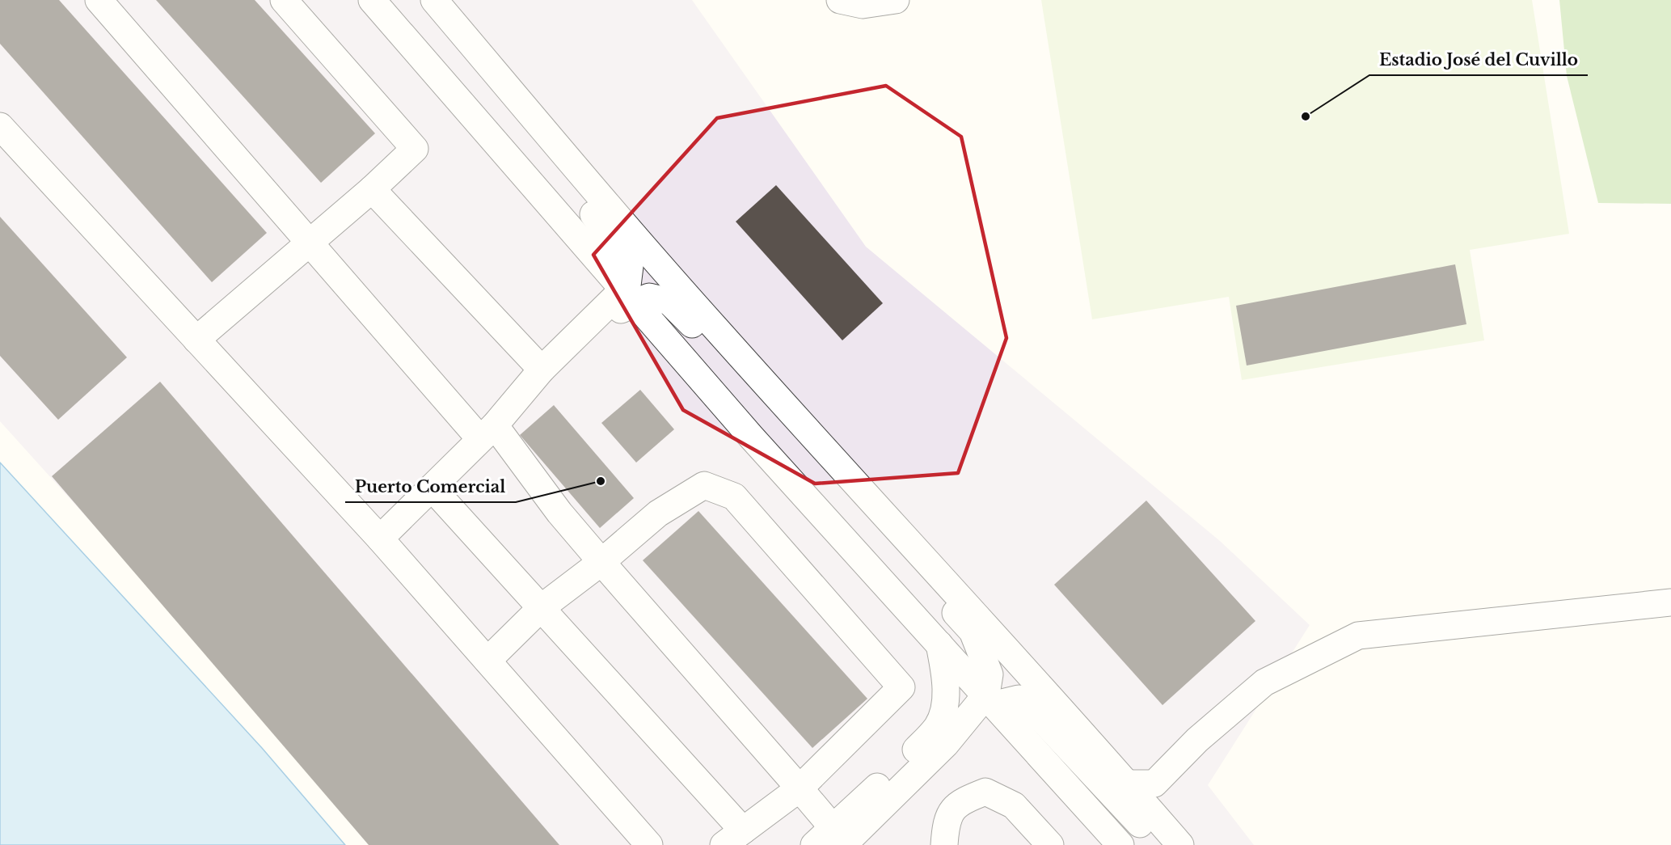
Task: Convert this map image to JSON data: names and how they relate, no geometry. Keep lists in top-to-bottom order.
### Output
{
  "places": ["Estadio José del Cuvillo", "Puerto Comercial"]
}
